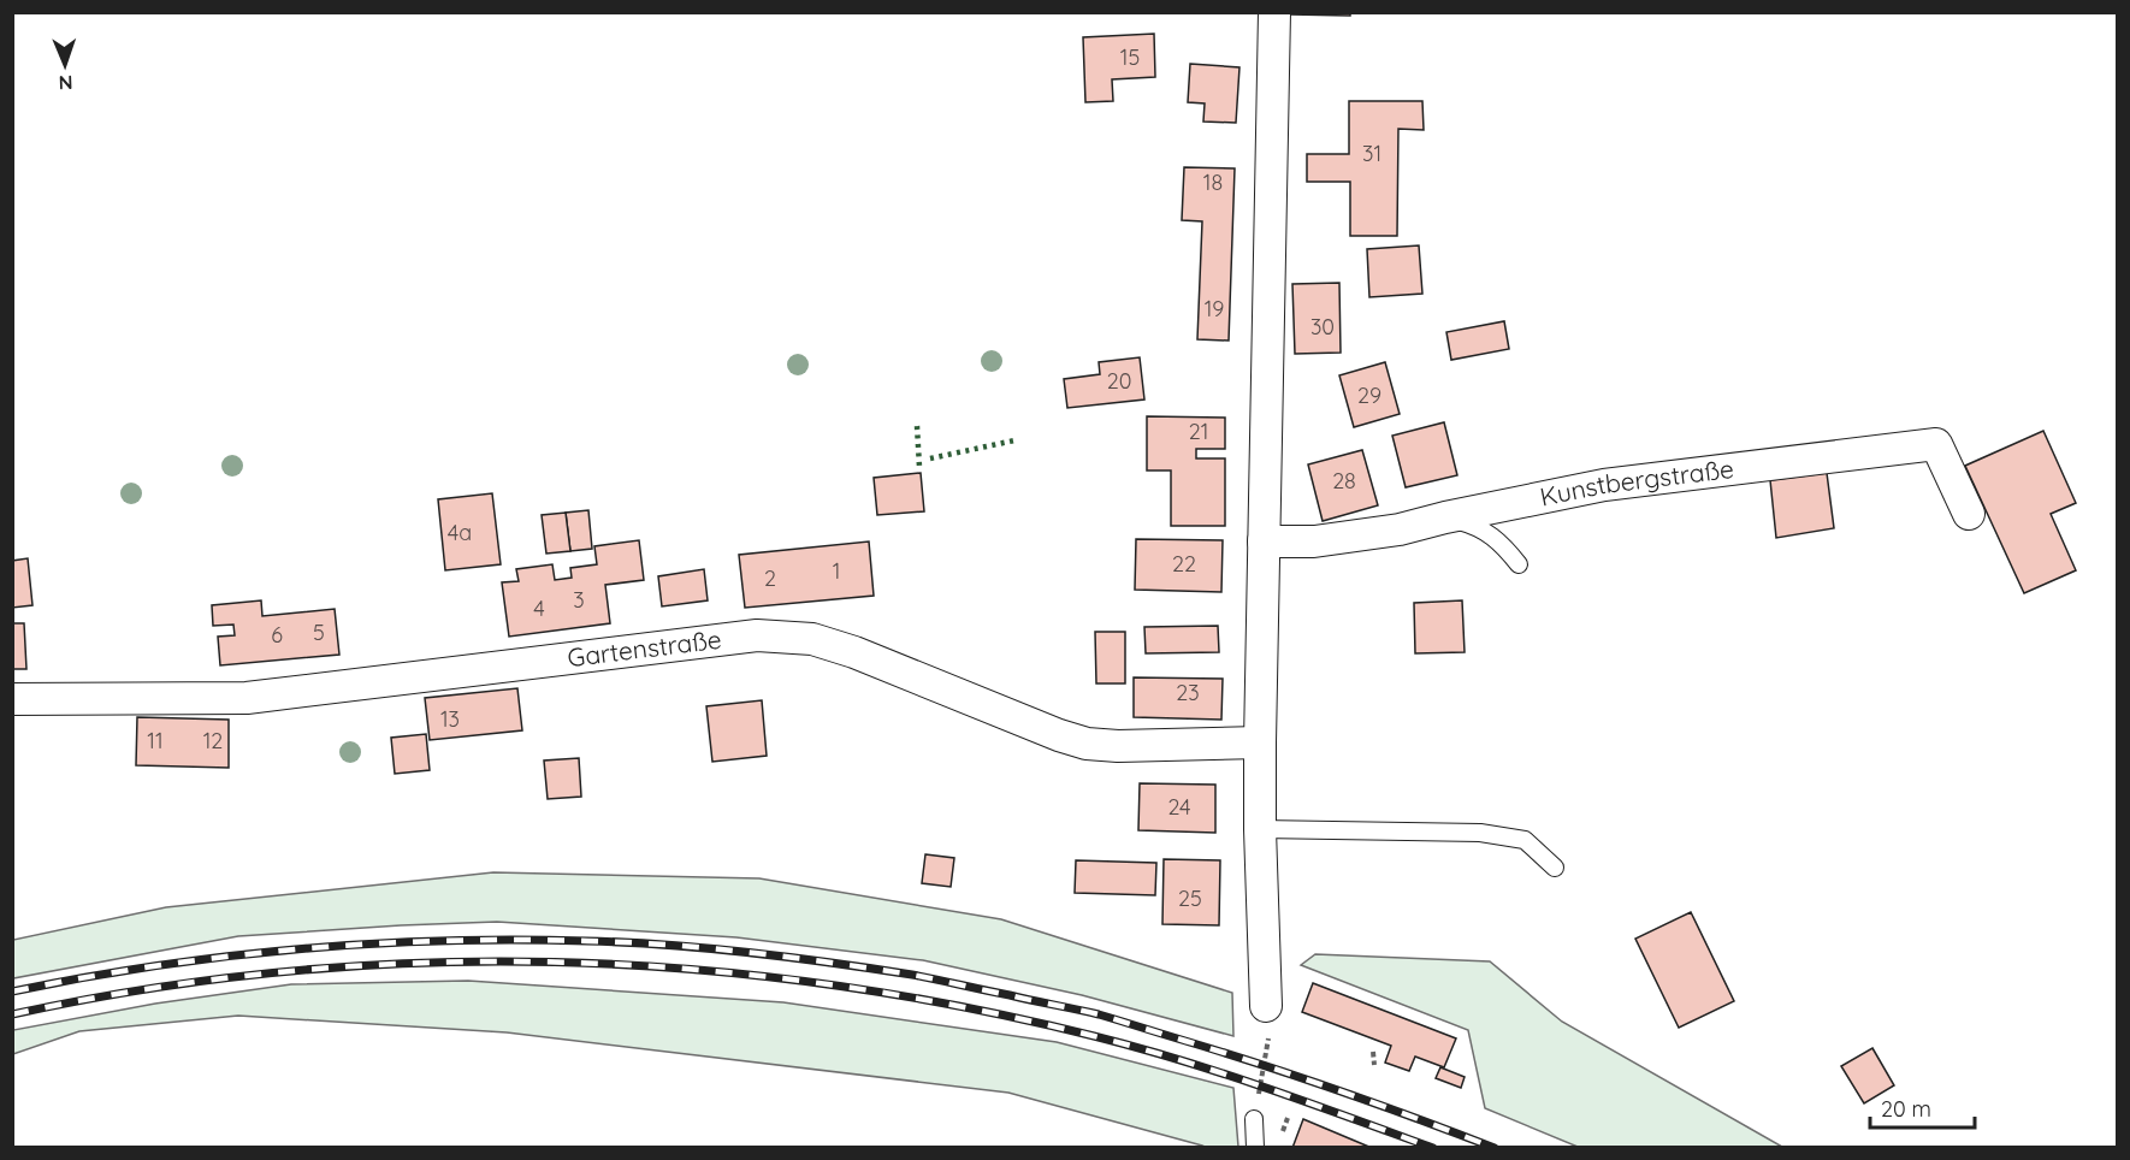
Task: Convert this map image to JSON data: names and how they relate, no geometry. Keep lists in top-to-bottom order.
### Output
{
  "streets": {
    "street": ["Kunstbergstraße", "Gartenstraße"]
  },
  "house_numbers": [
    "15",
    "31",
    "18",
    "19",
    "30",
    "20",
    "29",
    "21",
    "28",
    "4a",
    "22",
    "1",
    "2",
    "3",
    "4",
    "5",
    "6",
    "23",
    "13",
    "11",
    "12",
    "24",
    "25"
  ],
  "scale_bar": "20 m",
  "north": "bottom"
}
